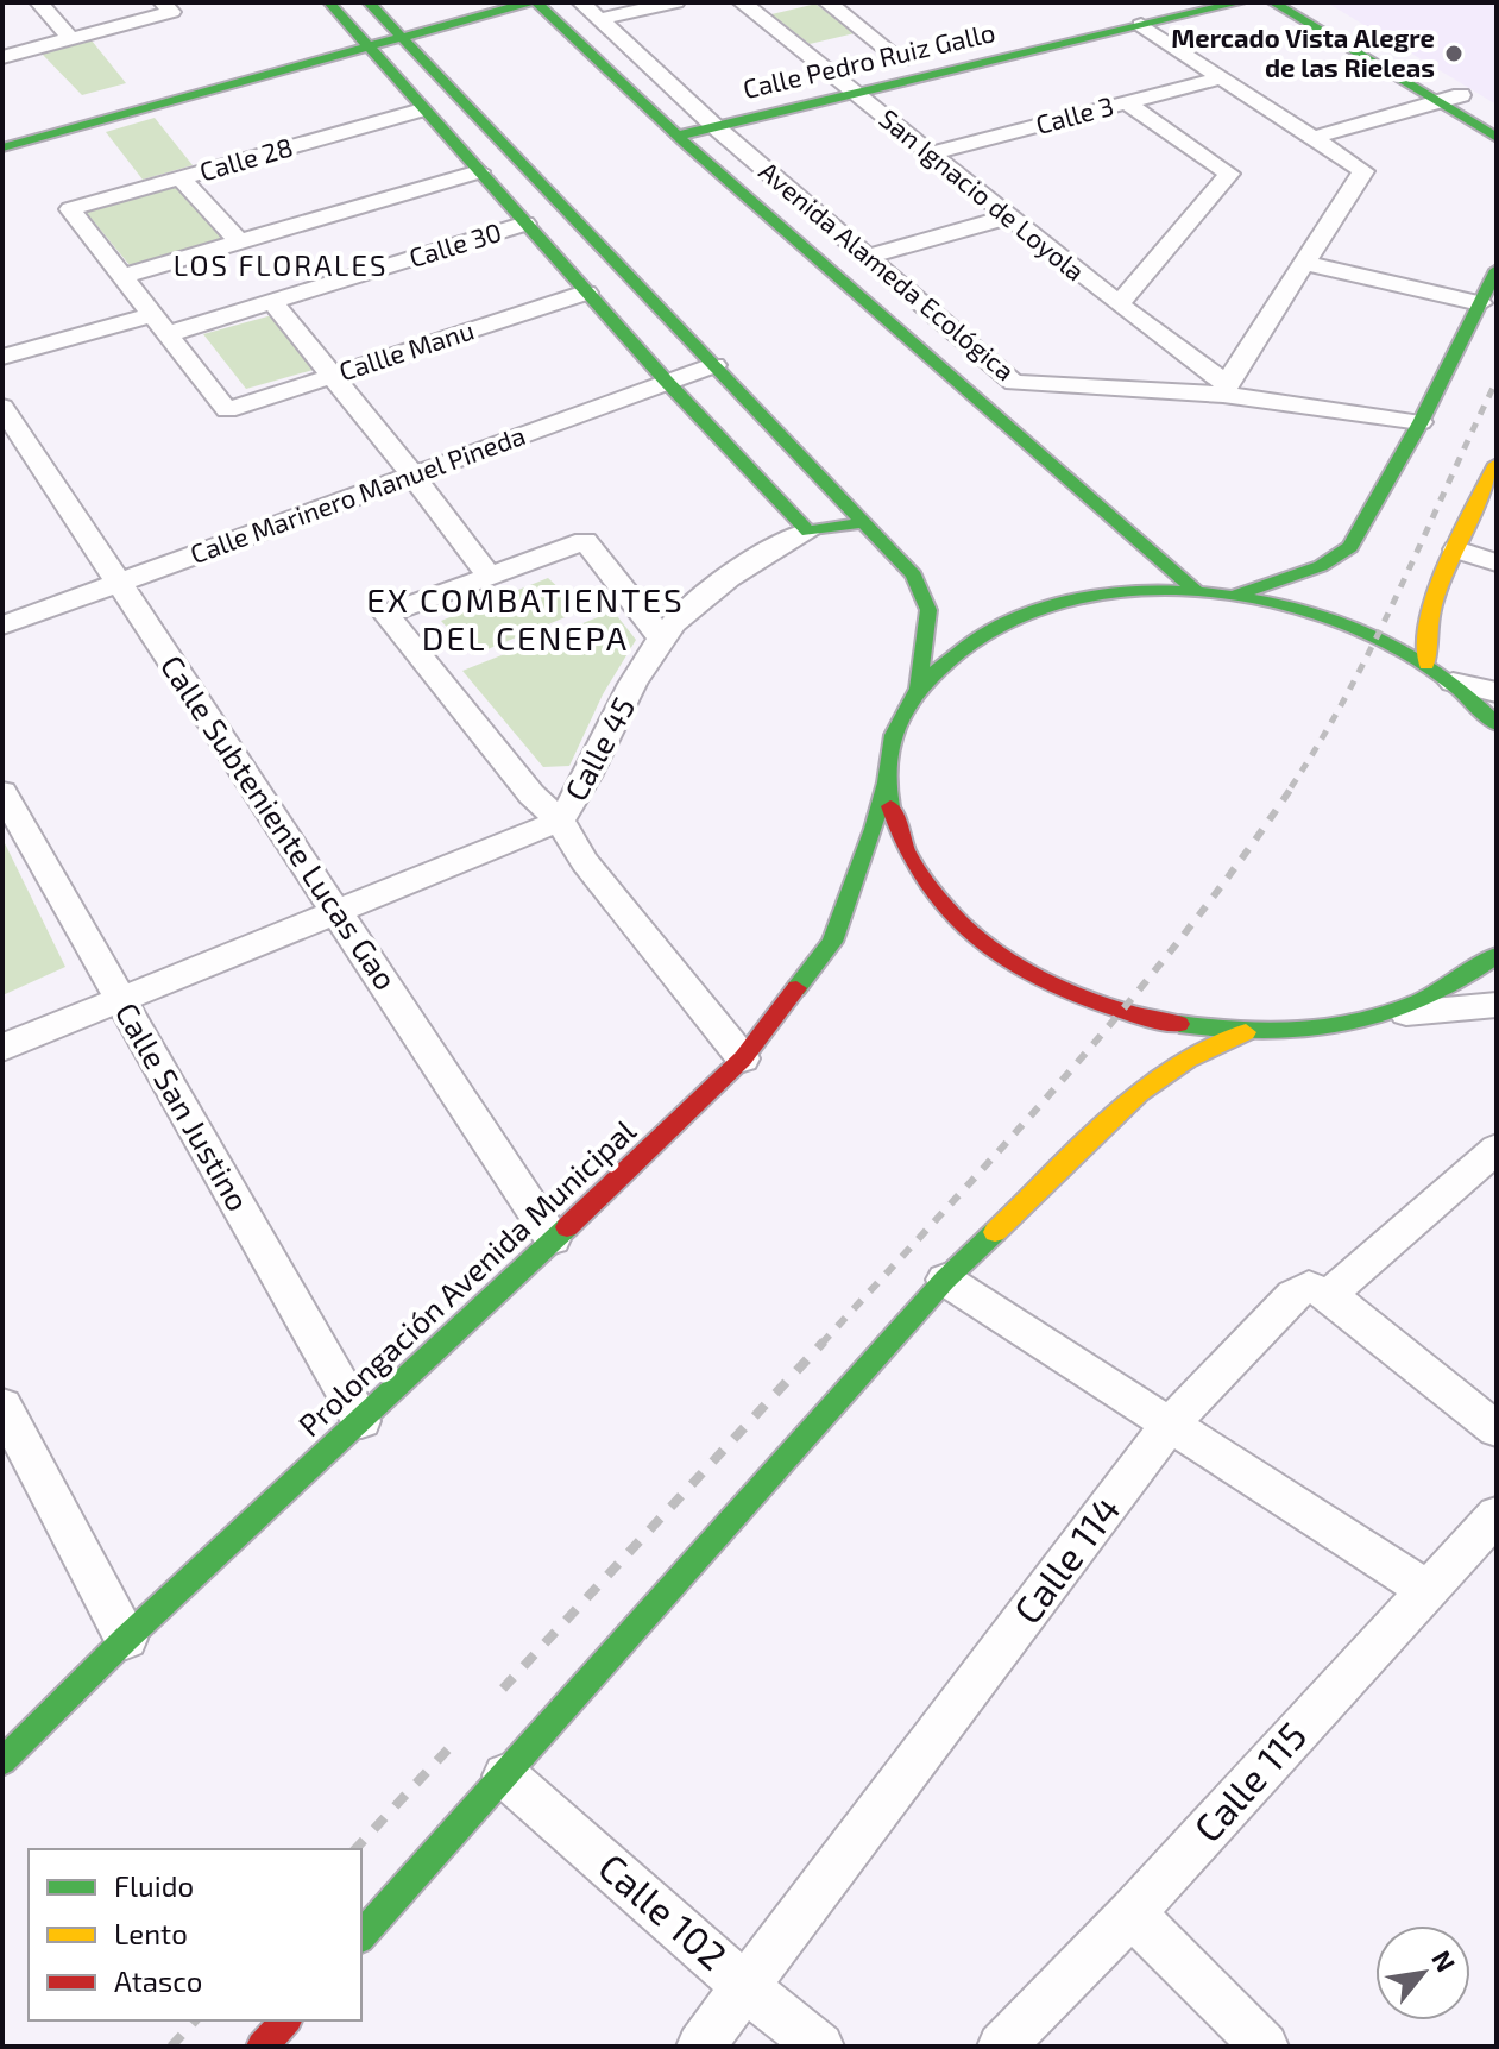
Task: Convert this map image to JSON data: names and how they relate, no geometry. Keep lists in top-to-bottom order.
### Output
{
  "streets": {
    "main road": ["Calle Pedro Ruiz Gallo", "Avenida Alameda Ecológica", "Prolongación Avenida Municipal"],
    "street": [
      "Calle 3",
      "Calle 28",
      "San Ignacio de Loyola",
      "Calle 30",
      "Callle Manu",
      "Calle Marinero Manuel Pineda",
      "Calle 45",
      "Calle Subteniente Lucas Gao",
      "Calle San Justino",
      "Calle 114",
      "Calle 115",
      "Calle 102"
    ]
  },
  "crossings": [
    ["Calle Pedro Ruiz Gallo", "San Ignacio de Loyola"],
    ["Calle Pedro Ruiz Gallo", "Avenida Alameda Ecológica"],
    ["Calle 3", "San Ignacio de Loyola"],
    ["San Ignacio de Loyola", "Avenida Alameda Ecológica"],
    ["Calle 30", "Callle Manu"],
    ["Avenida Alameda Ecológica", "Prolongación Avenida Municipal"],
    ["Calle Marinero Manuel Pineda", "Calle Subteniente Lucas Gao"],
    ["Calle Subteniente Lucas Gao", "Prolongación Avenida Municipal"],
    ["Calle San Justino", "Prolongación Avenida Municipal"],
    ["Prolongación Avenida Municipal", "Calle 102"],
    ["Calle 114", "Calle 102"]
  ],
  "districts": ["LOS FLORALES", "EX COMBATIENTES DEL CENEPA"],
  "places": ["Mercado Vista Alegre de las Rieleas"],
  "legend": ["Fluido", "Lento", "Atasco"],
  "north": "top right"
}
